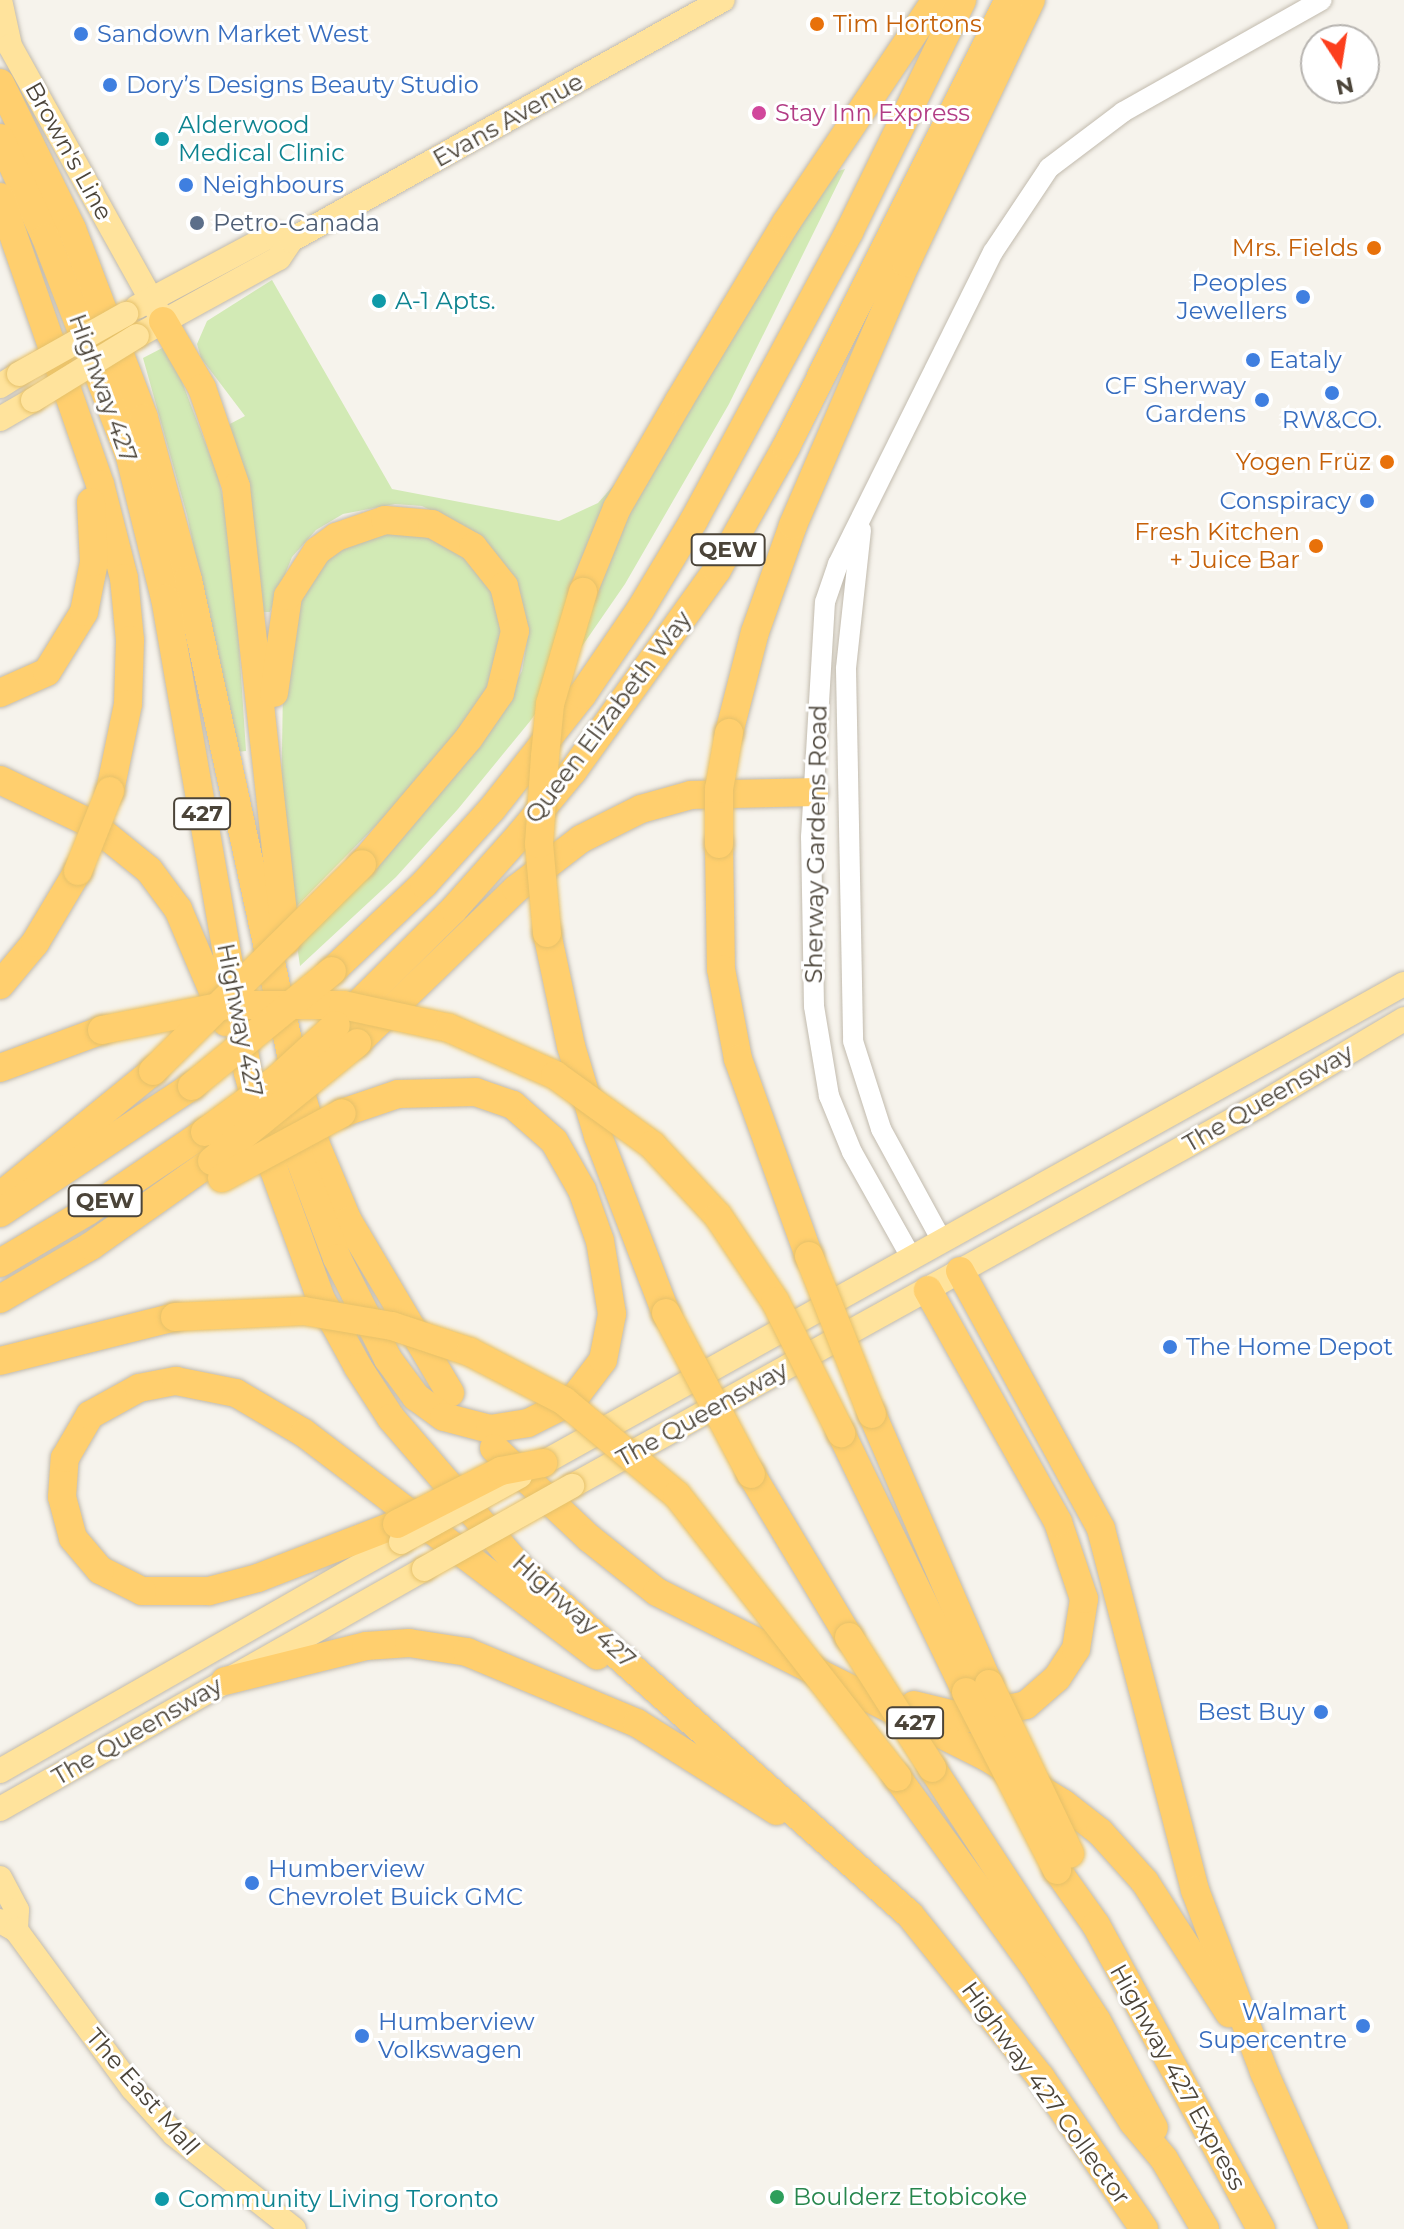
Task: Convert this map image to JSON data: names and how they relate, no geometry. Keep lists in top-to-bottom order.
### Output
{
  "streets": {
    "highway": [
      "Highway 427",
      "QEW",
      "Queen Elizabeth Way",
      "427",
      "Highway 427 Express",
      "Highway 427 Collector"
    ],
    "main road": [
      "Evans Avenue",
      "Brown's Line",
      "Sherway Gardens Road",
      "The Queensway",
      "The East Mall"
    ]
  },
  "crossings": [
    ["Evans Avenue", "Brown's Line"],
    ["Highway 427", "Highway 427 Collector"],
    ["Sherway Gardens Road", "The Queensway"]
  ],
  "places": [
    "Tim Hortons",
    "Sandown Market West",
    "Dory’s Designs Beauty Studio",
    "Stay Inn Express",
    "Alderwood Medical Clinic",
    "Neighbours",
    "Petro-Canada",
    "Mrs. Fields",
    "Peoples Jewellers",
    "A-1 Apts.",
    "Eataly",
    "RW&CO.",
    "CF Sherway Gardens",
    "Yogen Früz",
    "Conspiracy",
    "Fresh Kitchen + Juice Bar",
    "The Home Depot",
    "Best Buy",
    "Humberview Chevrolet Buick GMC",
    "Walmart Supercentre",
    "Humberview Volkswagen",
    "Boulderz Etobicoke",
    "Community Living Toronto"
  ],
  "north": "bottom"
}
